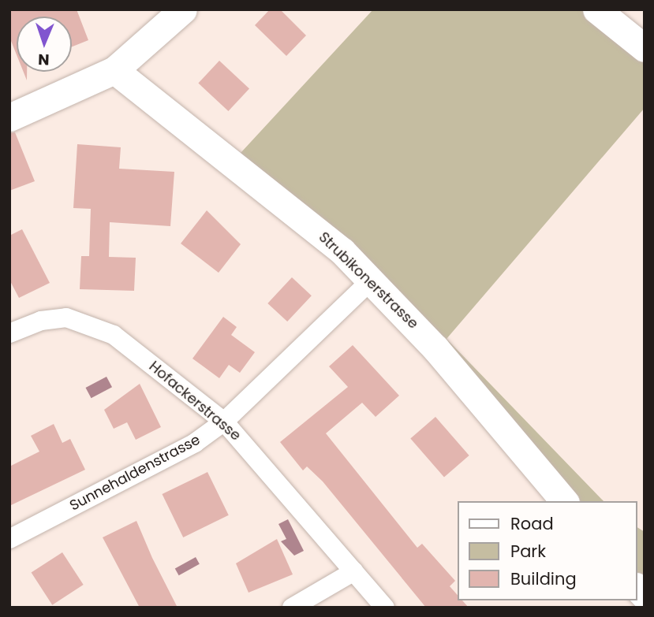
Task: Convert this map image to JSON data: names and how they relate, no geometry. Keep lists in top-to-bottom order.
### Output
{
  "streets": {
    "street": ["Strubikonerstrasse", "Hofackerstrasse", "Sunnehaldenstrasse"]
  },
  "crossings": [
    ["Strubikonerstrasse", "Sunnehaldenstrasse"],
    ["Hofackerstrasse", "Sunnehaldenstrasse"]
  ],
  "legend": ["Road", "Park", "Building"],
  "north": "bottom"
}
